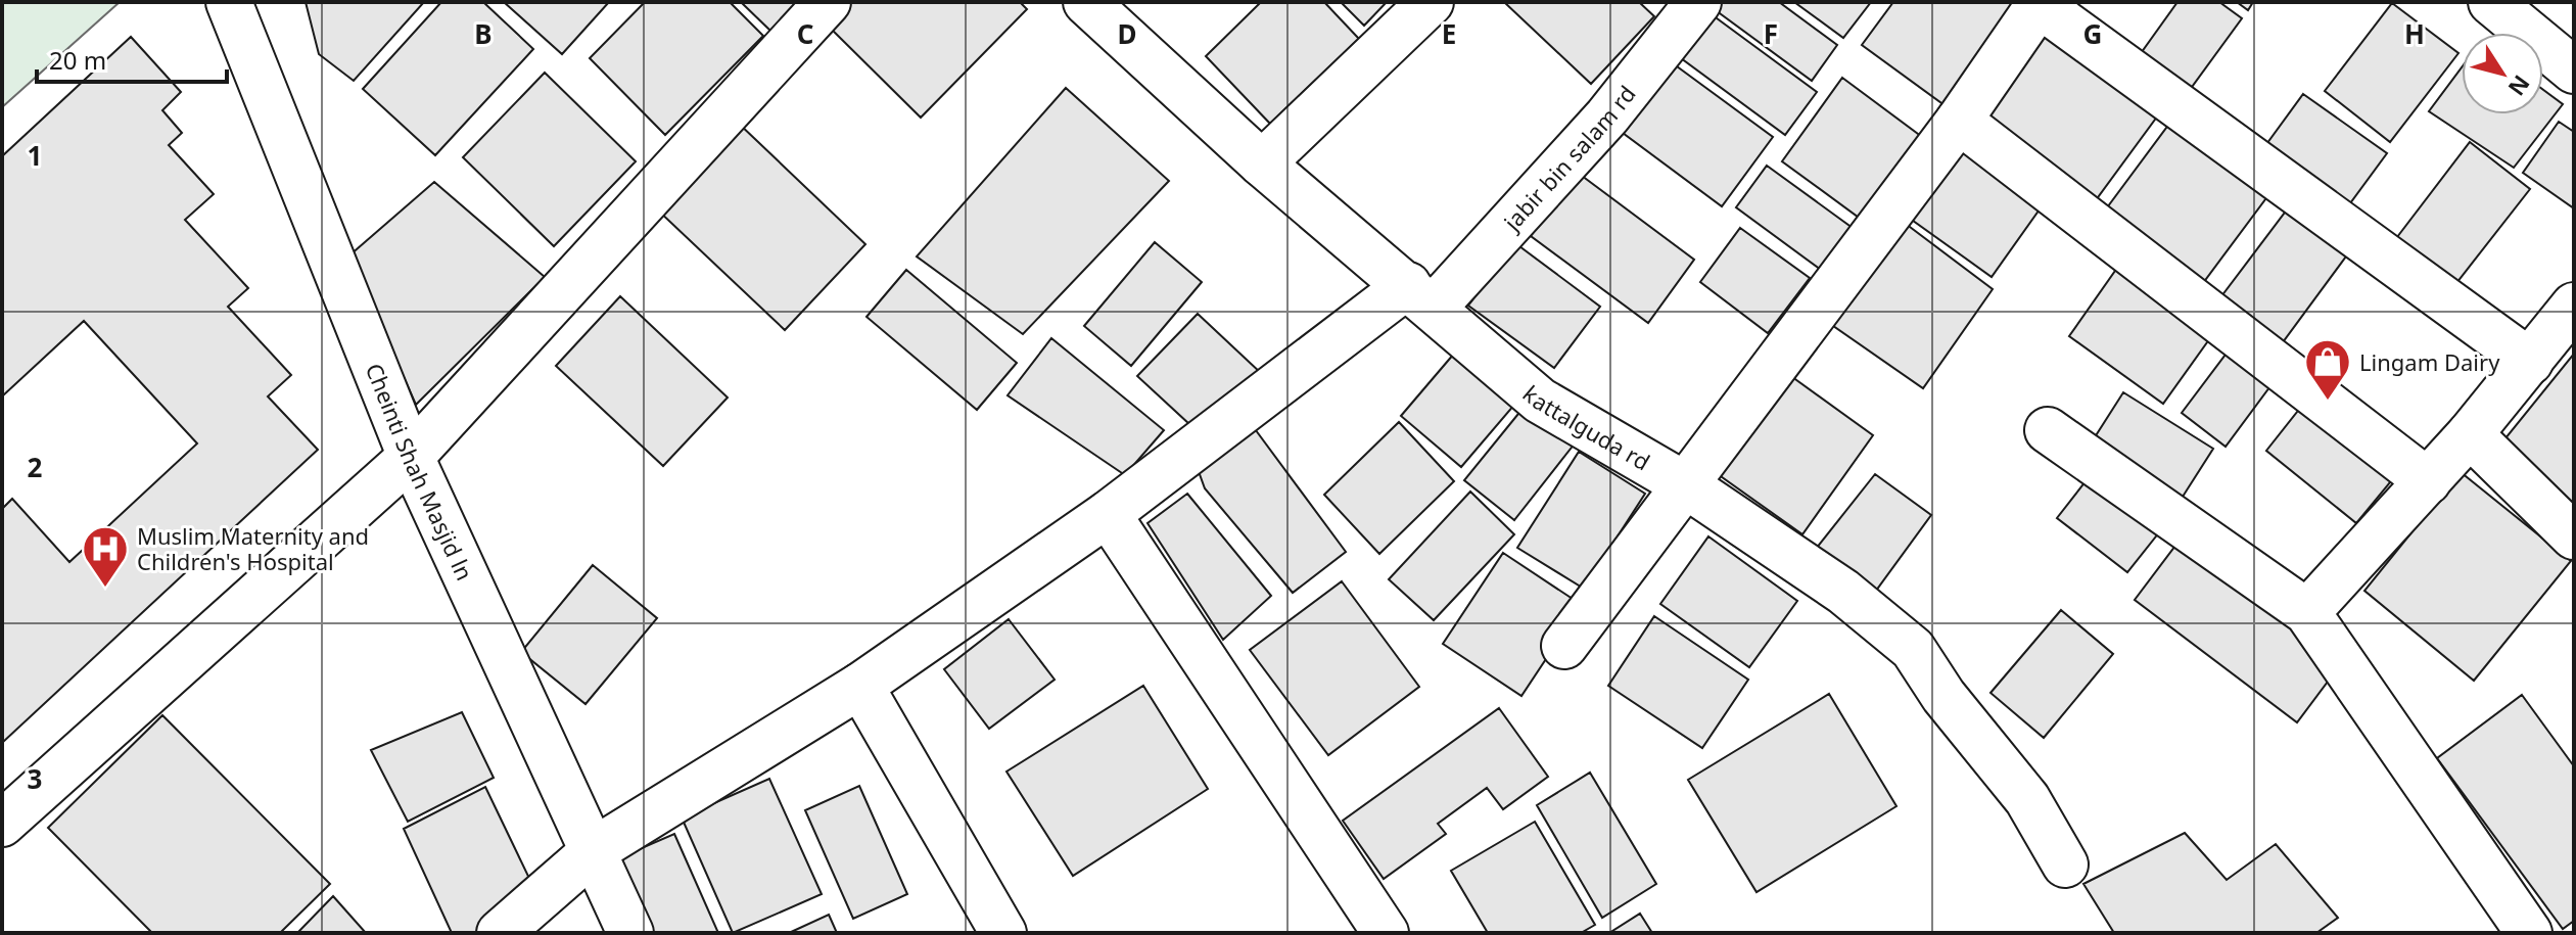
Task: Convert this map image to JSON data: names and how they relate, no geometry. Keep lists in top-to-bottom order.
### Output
{
  "streets": {
    "street": ["jabir bin salam rd", "kattalguda rd", "Cheinti Shah Masjid ln"]
  },
  "crossings": [
    ["jabir bin salam rd", "kattalguda rd"],
    ["jabir bin salam rd", "Cheinti Shah Masjid ln"]
  ],
  "places": {
    "shop": ["Lingam Dairy"],
    "hospital": ["Muslim Maternity and Children's Hospital"]
  },
  "scale_bar": "20 m",
  "north": "bottom right",
  "grid": {
    "columns": [
      "B",
      "C",
      "D",
      "E",
      "F",
      "G",
      "H"
    ],
    "rows": ["1", "2", "3"]
  }
}
